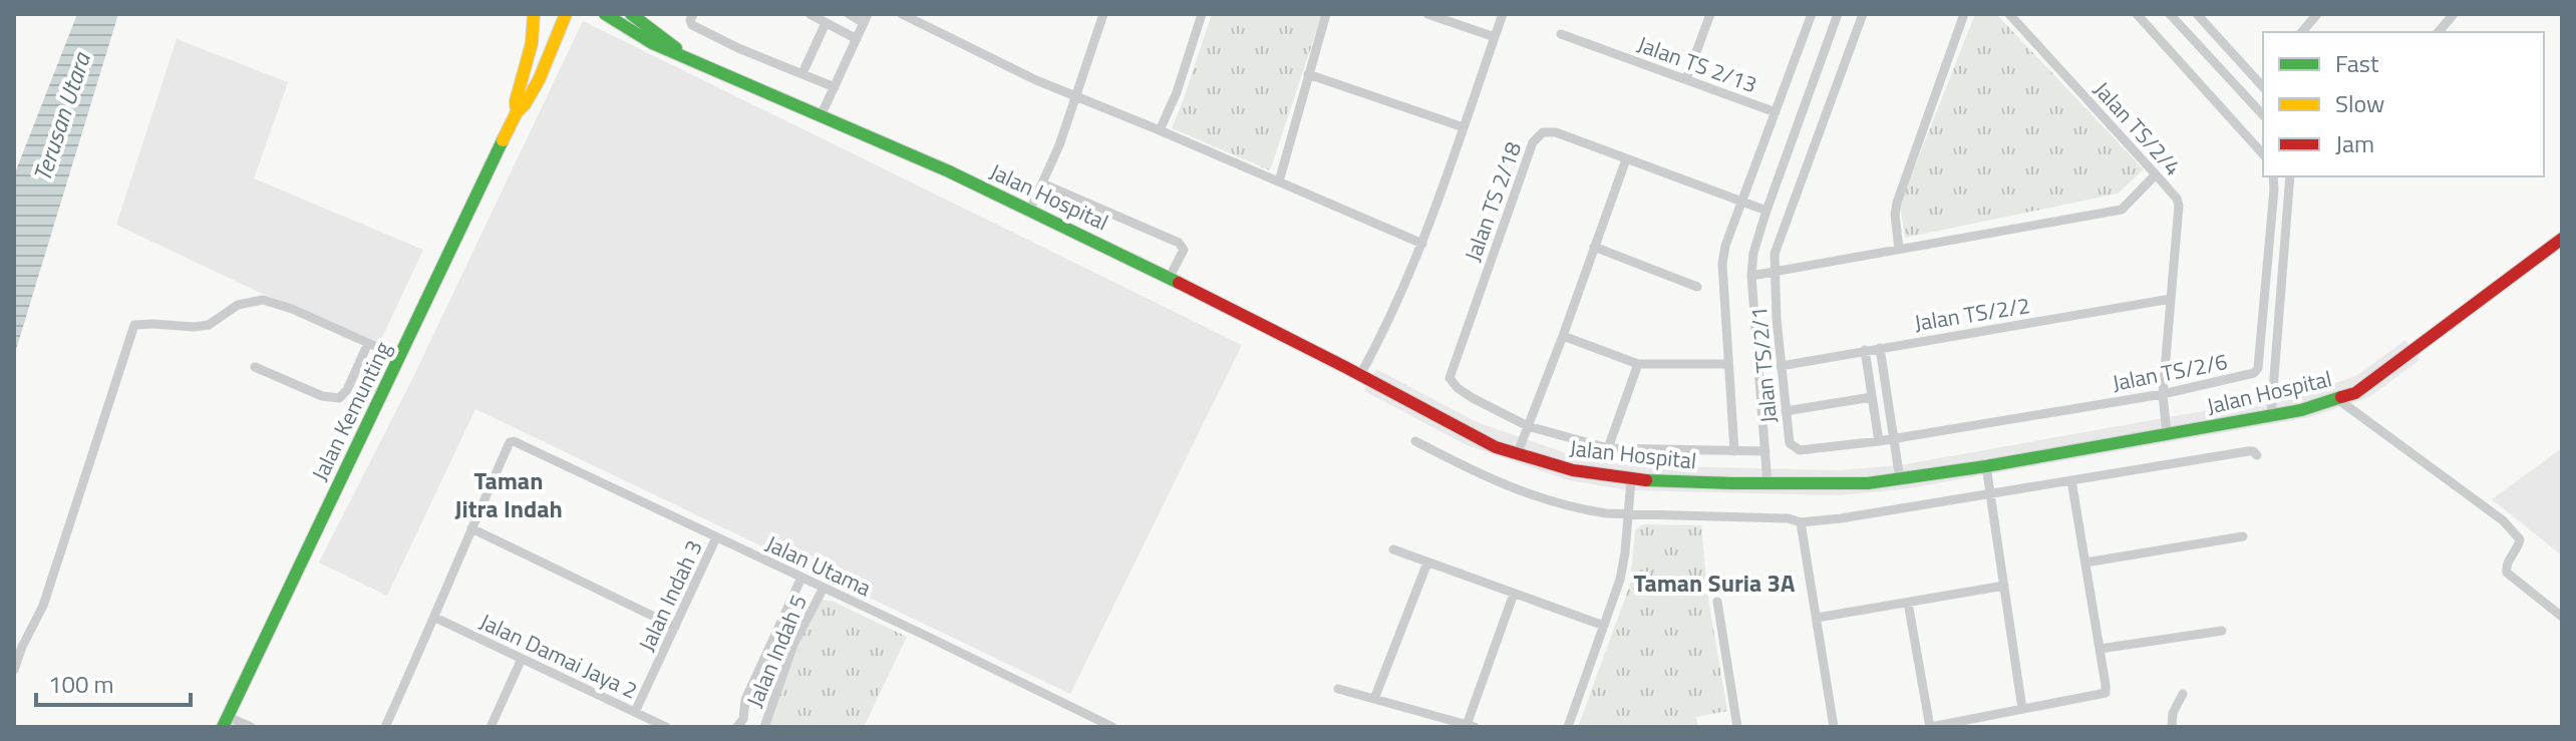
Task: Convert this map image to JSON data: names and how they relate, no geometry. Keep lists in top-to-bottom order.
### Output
{
  "streets": {
    "street": [
      "Jalan TS 2/13",
      "Jalan TS/2/4",
      "Jalan Hospital",
      "Jalan TS 2/18",
      "Jalan TS/2/2",
      "Jalan TS/2/1",
      "Jalan TS/2/6",
      "Jalan Kemunting",
      "Jalan Utama",
      "Jalan Indah 3",
      "Jalan Indah 5",
      "Jalan Damai Jaya 2"
    ]
  },
  "crossings": [
    ["Jalan TS/2/4", "Jalan Hospital"],
    ["Jalan TS/2/4", "Jalan TS/2/2"],
    ["Jalan TS/2/4", "Jalan TS/2/6"],
    ["Jalan TS/2/2", "Jalan TS/2/1"],
    ["Jalan TS/2/1", "Jalan TS/2/6"],
    ["Jalan Utama", "Jalan Indah 3"],
    ["Jalan Utama", "Jalan Indah 5"],
    ["Jalan Indah 3", "Jalan Damai Jaya 2"]
  ],
  "districts": ["Taman Jitra Indah", "Taman Suria 3A"],
  "water": ["Terusan Utara"],
  "legend": ["Fast", "Slow", "Jam"],
  "scale_bar": "100 m"
}
